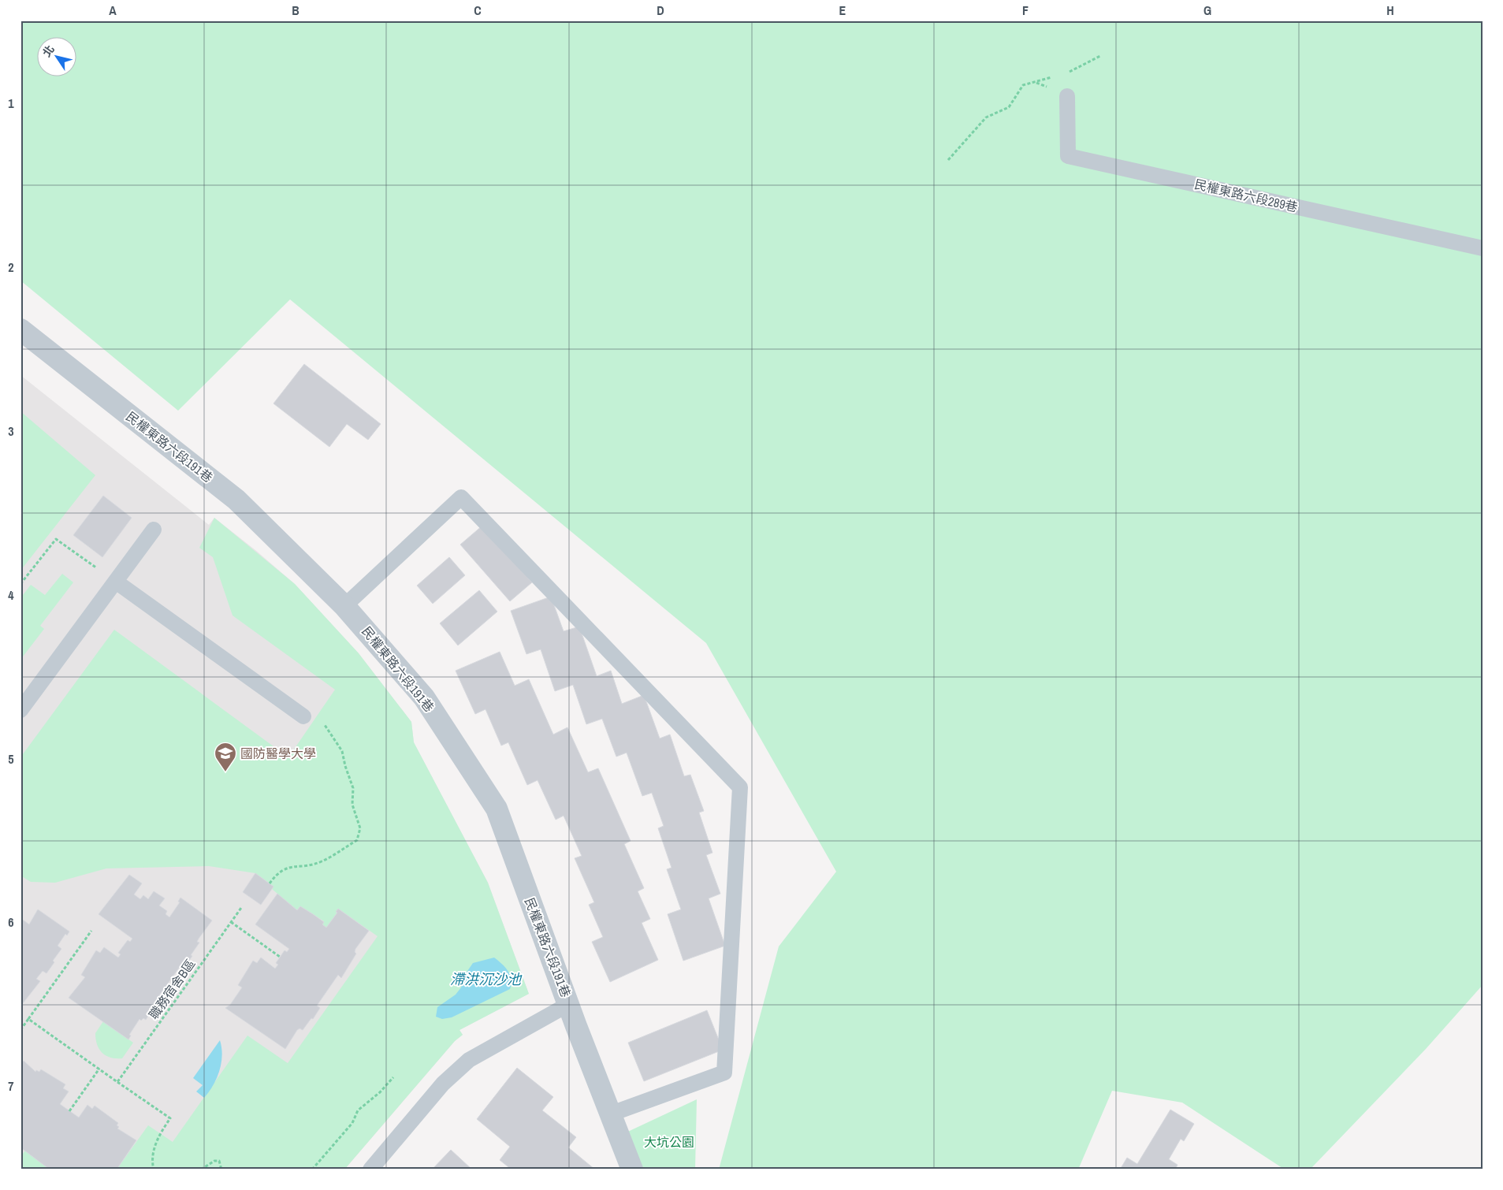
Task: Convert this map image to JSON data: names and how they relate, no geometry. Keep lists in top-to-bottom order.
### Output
{
  "streets": {
    "street": ["民權東路六段191巷"],
    "lane": ["民權東路六段289巷"],
    "path": ["職務宿舍B區"]
  },
  "water": ["滯洪沉沙池"],
  "parks": ["大坑公園"],
  "places": {
    "school or university": ["國防醫學大學"]
  },
  "north": "top left",
  "grid": {
    "columns": [
      "A",
      "B",
      "C",
      "D",
      "E",
      "F",
      "G",
      "H"
    ],
    "rows": [
      "1",
      "2",
      "3",
      "4",
      "5",
      "6",
      "7"
    ]
  }
}
